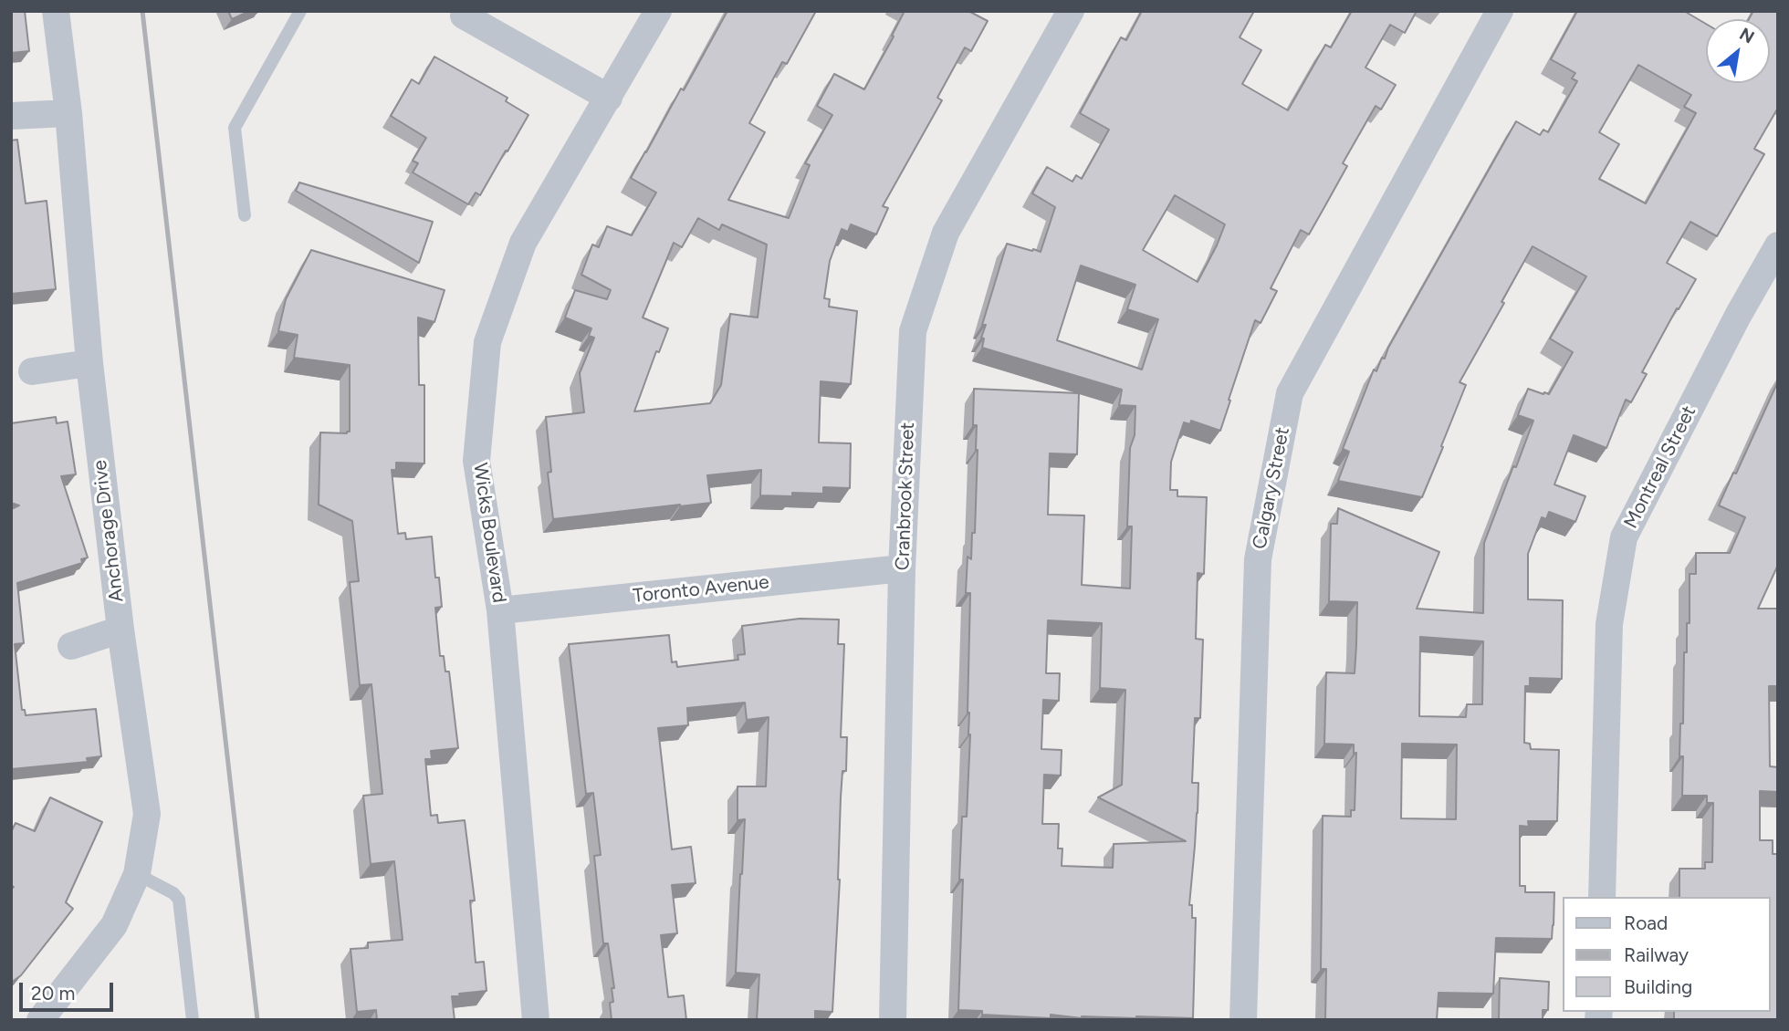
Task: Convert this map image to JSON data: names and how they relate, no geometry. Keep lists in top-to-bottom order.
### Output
{
  "streets": {
    "street": [
      "Montreal Street",
      "Calgary Street",
      "Cranbrook Street",
      "Anchorage Drive",
      "Wicks Boulevard",
      "Toronto Avenue"
    ]
  },
  "crossings": [
    ["Cranbrook Street", "Toronto Avenue"],
    ["Wicks Boulevard", "Toronto Avenue"]
  ],
  "legend": ["Road", "Railway", "Building"],
  "scale_bar": "20 m",
  "north": "top right"
}
